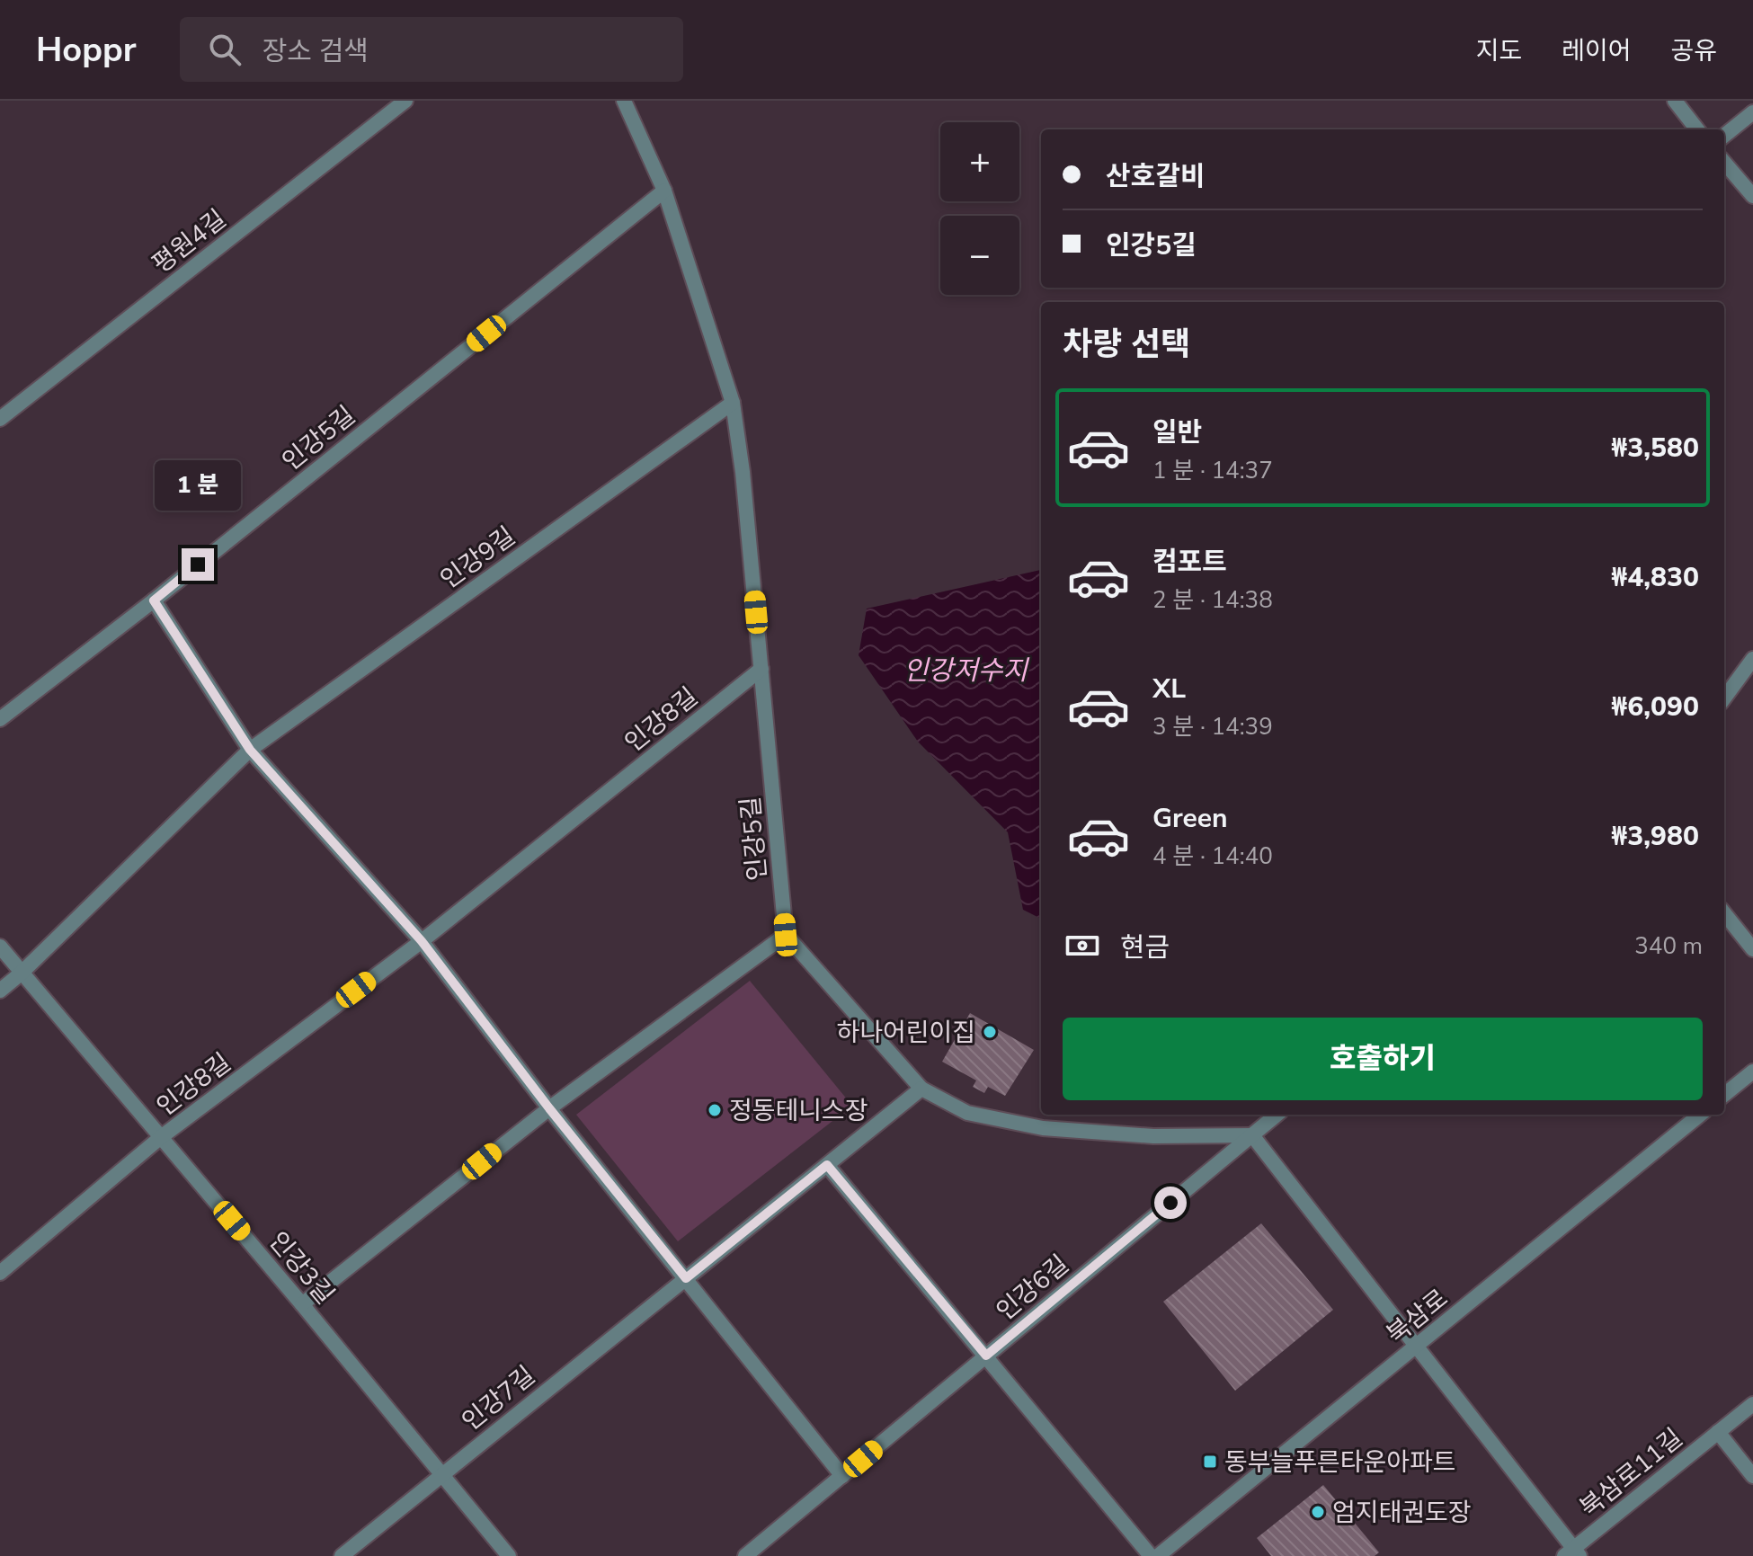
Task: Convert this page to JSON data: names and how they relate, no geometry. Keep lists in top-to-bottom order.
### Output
{
  "streets": {
    "street": [
      "평원4길",
      "인강5길",
      "인강9길",
      "인강8길",
      "인강3길",
      "인강6길",
      "북삼로",
      "인강7길",
      "북삼로11길"
    ]
  },
  "crossings": [
    ["인강5길", "인강9길"],
    ["인강5길", "인강8길"],
    ["인강9길", "인강3길"],
    ["인강8길", "인강3길"],
    ["인강3길", "인강7길"]
  ],
  "water": ["인강저수지"],
  "places": {
    "other": ["하나어린이집", "정동테니스장", "엄지태권도장"],
    "transit": ["동부늘푸른타운아파트"]
  },
  "page": {
    "header": "Hoppr",
    "search": "장소 검색",
    "nav": ["지도", "레이어", "공유"],
    "map_buttons": ["+", "−"],
    "banner": ["산호갈비", "인강5길"],
    "heading": "차량 선택",
    "list": [
      {
        "name": "일반",
        "note": "1 분 · 14:37",
        "value": "₩3,580"
      },
      {
        "name": "컴포트",
        "note": "2 분 · 14:38",
        "value": "₩4,830"
      },
      {
        "name": "XL",
        "note": "3 분 · 14:39",
        "value": "₩6,090"
      },
      {
        "name": "Green",
        "note": "4 분 · 14:40",
        "value": "₩3,980"
      }
    ],
    "bubble": "1 분",
    "pay": ["현금", "340 m"],
    "buttons": "호출하기"
  }
}
